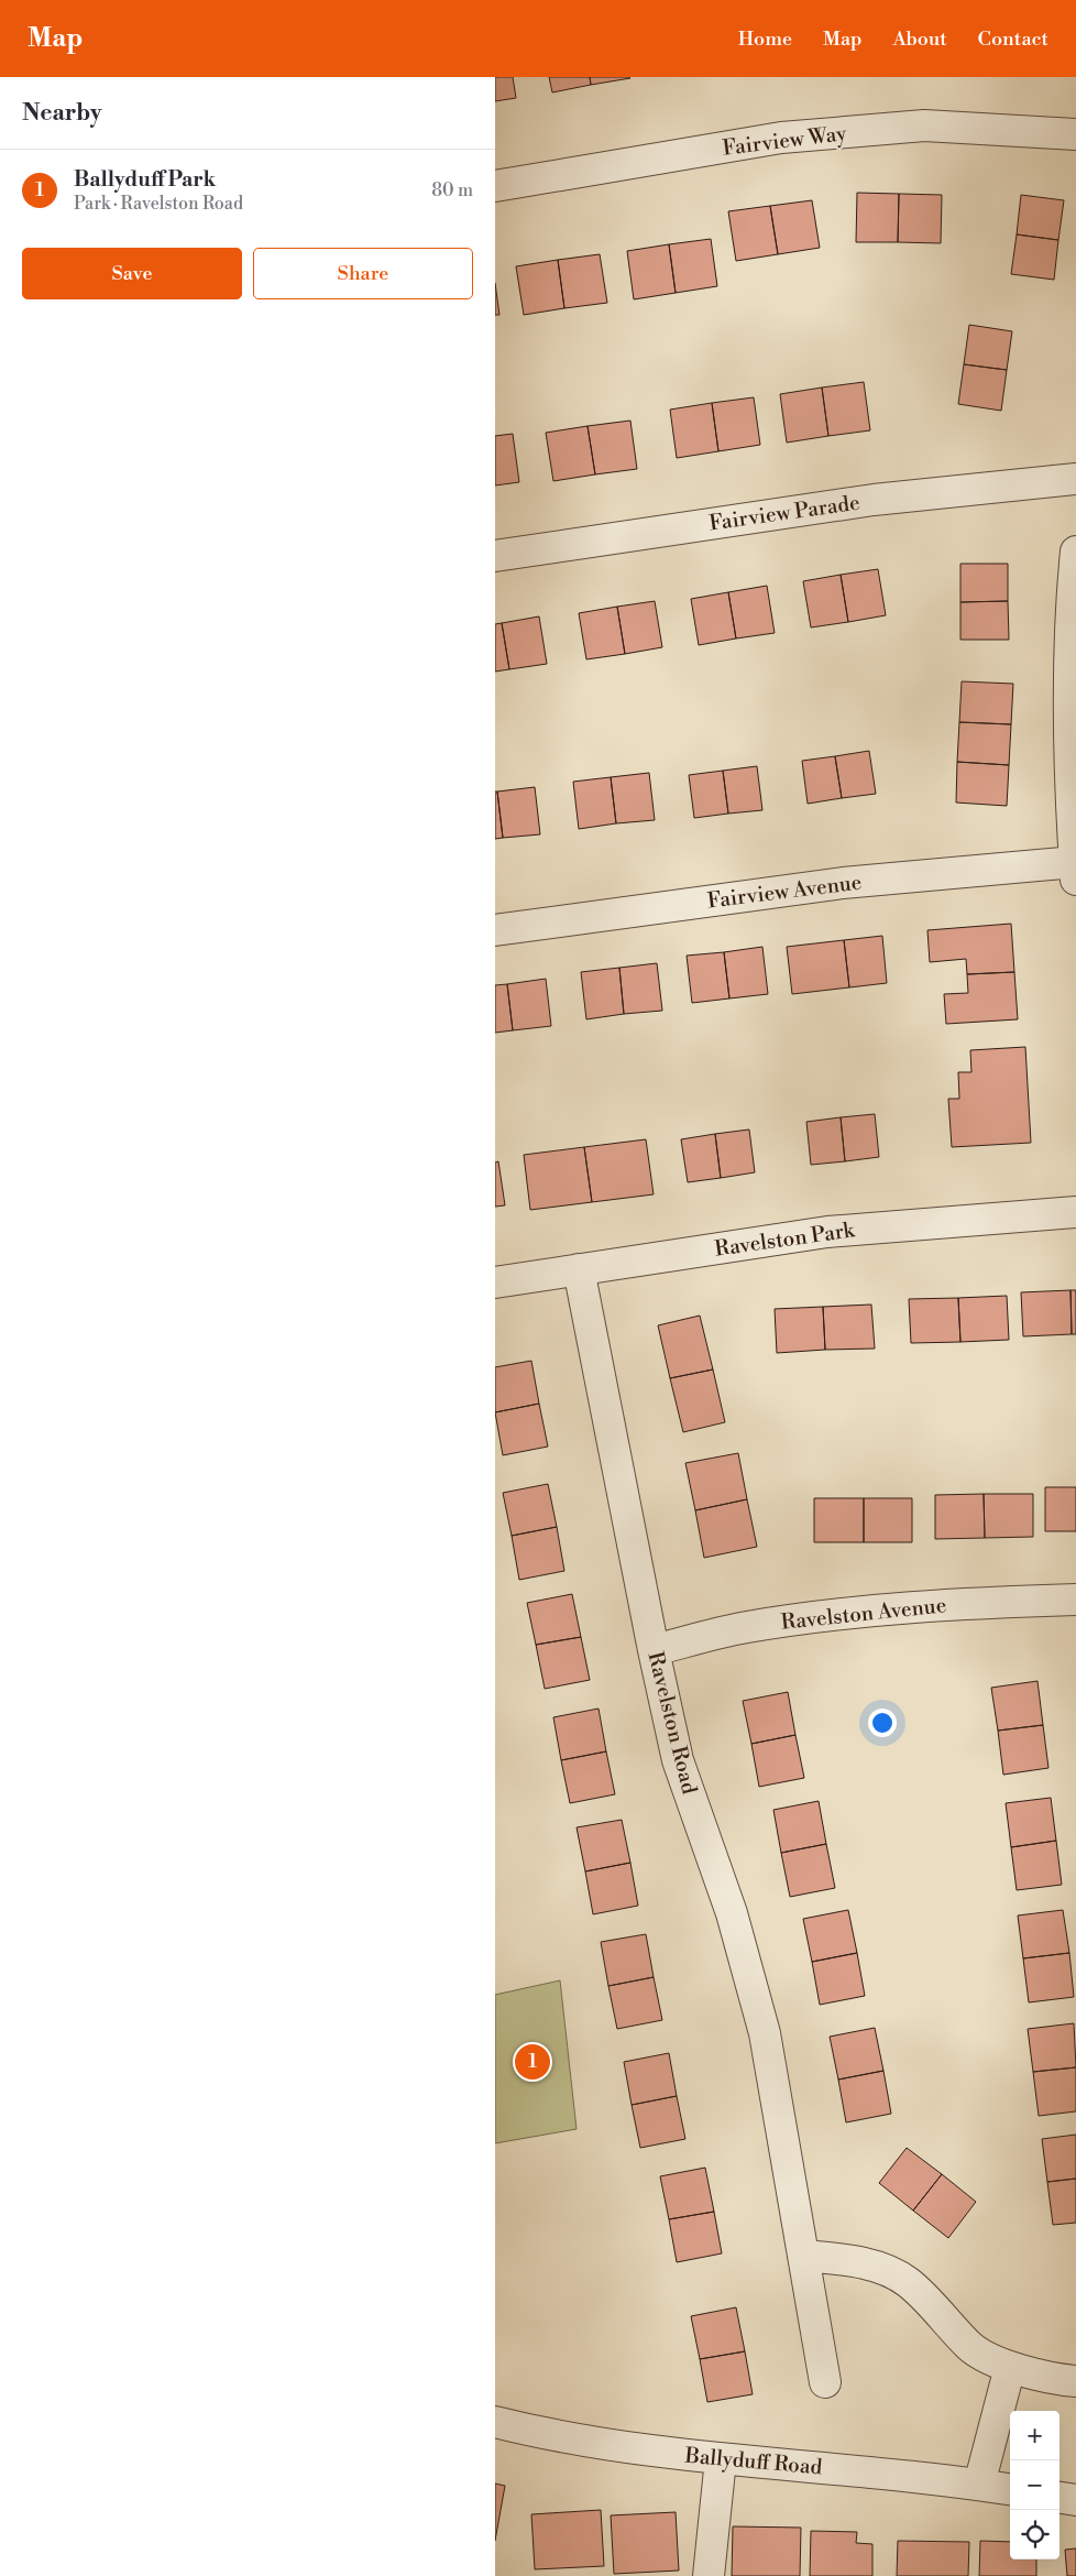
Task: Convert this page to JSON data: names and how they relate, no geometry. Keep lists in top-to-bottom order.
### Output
{
  "streets": {
    "street": [
      "Fairview Way",
      "Fairview Parade",
      "Fairview Avenue",
      "Ravelston Park",
      "Ravelston Avenue",
      "Ravelston Road",
      "Ballyduff Road"
    ]
  },
  "crossings": [
    ["Ravelston Park", "Ravelston Road"],
    ["Ravelston Avenue", "Ravelston Road"]
  ],
  "page": {
    "header": "Map",
    "nav": [
      "Home",
      "Map",
      "About",
      "Contact"
    ],
    "heading": "Nearby",
    "list": [
      {
        "mark": "1",
        "name": "Ballyduff Park",
        "note": "Park · Ravelston Road",
        "value": "80 m"
      }
    ],
    "buttons": ["Save", "Share"],
    "pins": "1",
    "map_buttons": ["+", "−"]
  }
}
